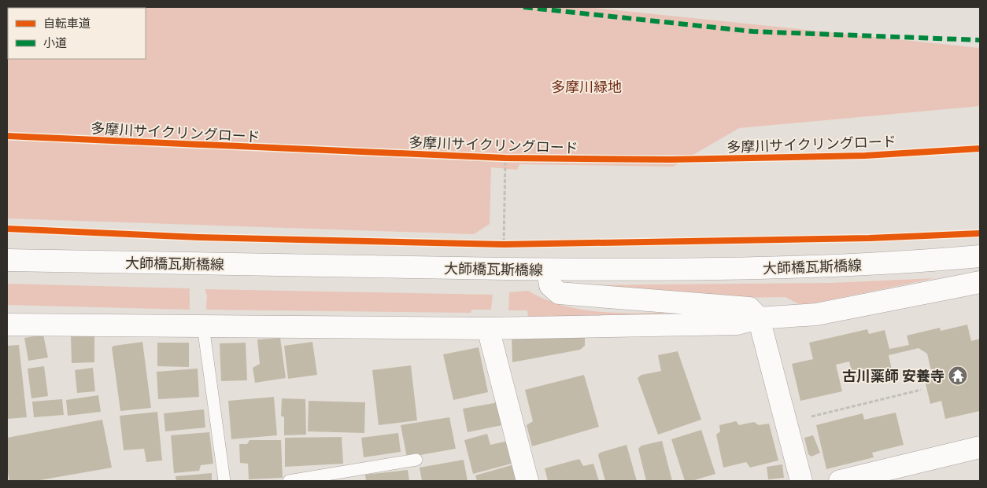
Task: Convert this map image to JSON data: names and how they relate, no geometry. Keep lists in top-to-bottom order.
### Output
{
  "streets": {
    "street": ["大師橋瓦斯橋線"],
    "cycle path": ["多摩川サイクリングロード"]
  },
  "parks": ["多摩川緑地"],
  "places": {
    "temple": ["古川薬師 安養寺"]
  },
  "legend": ["自転車道", "小道"]
}
